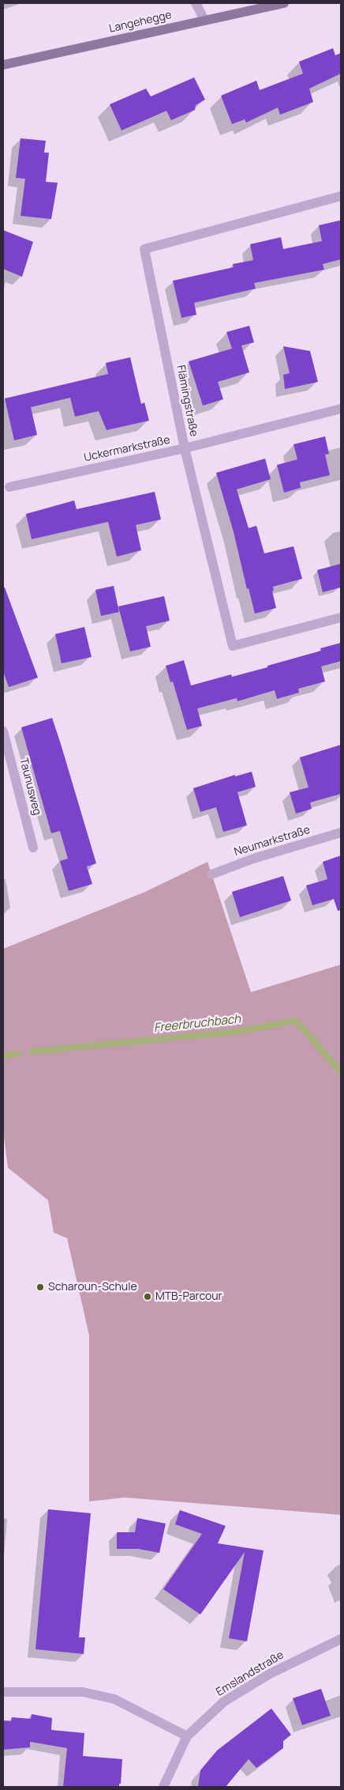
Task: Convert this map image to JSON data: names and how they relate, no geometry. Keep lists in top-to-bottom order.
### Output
{
  "streets": {
    "street": [
      "Langehegge",
      "Flämingstraße",
      "Uckermarkstraße",
      "Taunusweg",
      "Neumarkstraße",
      "Emslandstraße"
    ]
  },
  "crossings": [
    ["Flämingstraße", "Uckermarkstraße"]
  ],
  "water": ["Freerbruchbach"],
  "places": ["Scharoun-Schule", "MTB-Parcour"]
}
